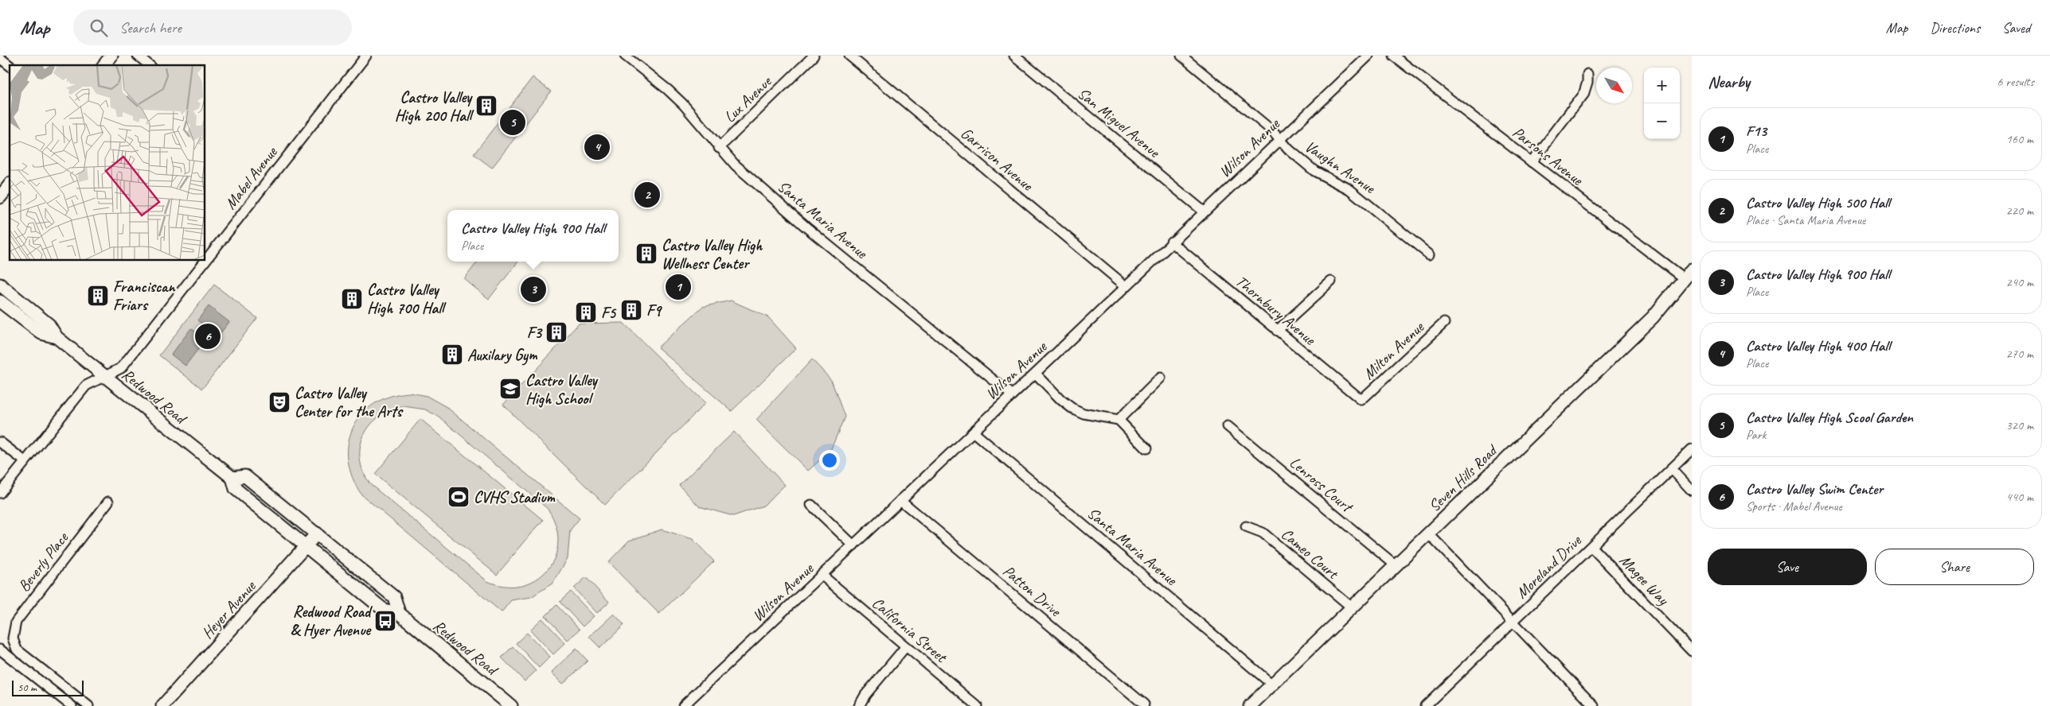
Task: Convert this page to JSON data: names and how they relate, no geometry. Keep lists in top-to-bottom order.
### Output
{
  "streets": {
    "main road": ["Redwood Road", "Seven Hills Road", "Heyer Avenue"],
    "street": [
      "Lux Avenue",
      "San Miguel Avenue",
      "Wilson Avenue",
      "Parsons Avenue",
      "Garrison Avenue",
      "Vaughn Avenue",
      "Mabel Avenue",
      "Santa Maria Avenue",
      "Thornbury Avenue",
      "Milton Avenue",
      "Lenross Court",
      "Cameo Court",
      "Beverly Place",
      "Moreland Drive",
      "Magee Way",
      "Patton Drive",
      "California Street"
    ]
  },
  "crossings": [
    ["Lux Avenue", "Santa Maria Avenue"],
    ["San Miguel Avenue", "Wilson Avenue"],
    ["Wilson Avenue", "Garrison Avenue"],
    ["Wilson Avenue", "Vaughn Avenue"],
    ["Wilson Avenue", "Santa Maria Avenue"],
    ["Wilson Avenue", "Thornbury Avenue"],
    ["Wilson Avenue", "Patton Drive"],
    ["Wilson Avenue", "California Street"],
    ["Parsons Avenue", "Seven Hills Road"],
    ["Mabel Avenue", "Redwood Road"],
    ["Santa Maria Avenue", "Seven Hills Road"],
    ["Thornbury Avenue", "Milton Avenue"],
    ["Redwood Road", "Heyer Avenue"],
    ["Seven Hills Road", "Lenross Court"],
    ["Seven Hills Road", "Cameo Court"],
    ["Moreland Drive", "Magee Way"]
  ],
  "places": {
    "building": [
      "Castro Valley High 200 Hall",
      "Castro Valley High Wellness Center",
      "Franciscan Friars",
      "Castro Valley High 700 Hall",
      "F9",
      "F5",
      "F3",
      "Auxilary Gym"
    ],
    "school or university": ["Castro Valley High School"],
    "theatre": ["Castro Valley Center for the Arts"],
    "sports": ["CVHS Stadium"],
    "bus stop": ["Redwood Road & Hyer Avenue"]
  },
  "scale_bar": "50 m",
  "north": "bottom right",
  "page": {
    "header": "Map",
    "search": "Search here",
    "nav": ["Map", "Directions", "Saved"],
    "heading": ["Nearby", "6 results"],
    "map_buttons": ["+", "−"],
    "list": [
      {
        "mark": "1",
        "name": "F13",
        "note": "Place",
        "value": "160 m"
      },
      {
        "mark": "2",
        "name": "Castro Valley High 500 Hall",
        "note": "Place · Santa Maria Avenue",
        "value": "220 m"
      },
      {
        "mark": "3",
        "name": "Castro Valley High 900 Hall",
        "note": "Place",
        "value": "240 m"
      },
      {
        "mark": "4",
        "name": "Castro Valley High 400 Hall",
        "note": "Place",
        "value": "270 m"
      },
      {
        "mark": "5",
        "name": "Castro Valley High Scool Garden",
        "note": "Park",
        "value": "320 m"
      },
      {
        "mark": "6",
        "name": "Castro Valley Swim Center",
        "note": "Sports · Mabel Avenue",
        "value": "440 m"
      }
    ],
    "pins": [
      "5",
      "4",
      "2",
      "1",
      "3",
      "6"
    ],
    "popup": ["Castro Valley High 900 Hall", "Place"],
    "buttons": ["Save", "Share"],
    "scale": "50 m"
  }
}
